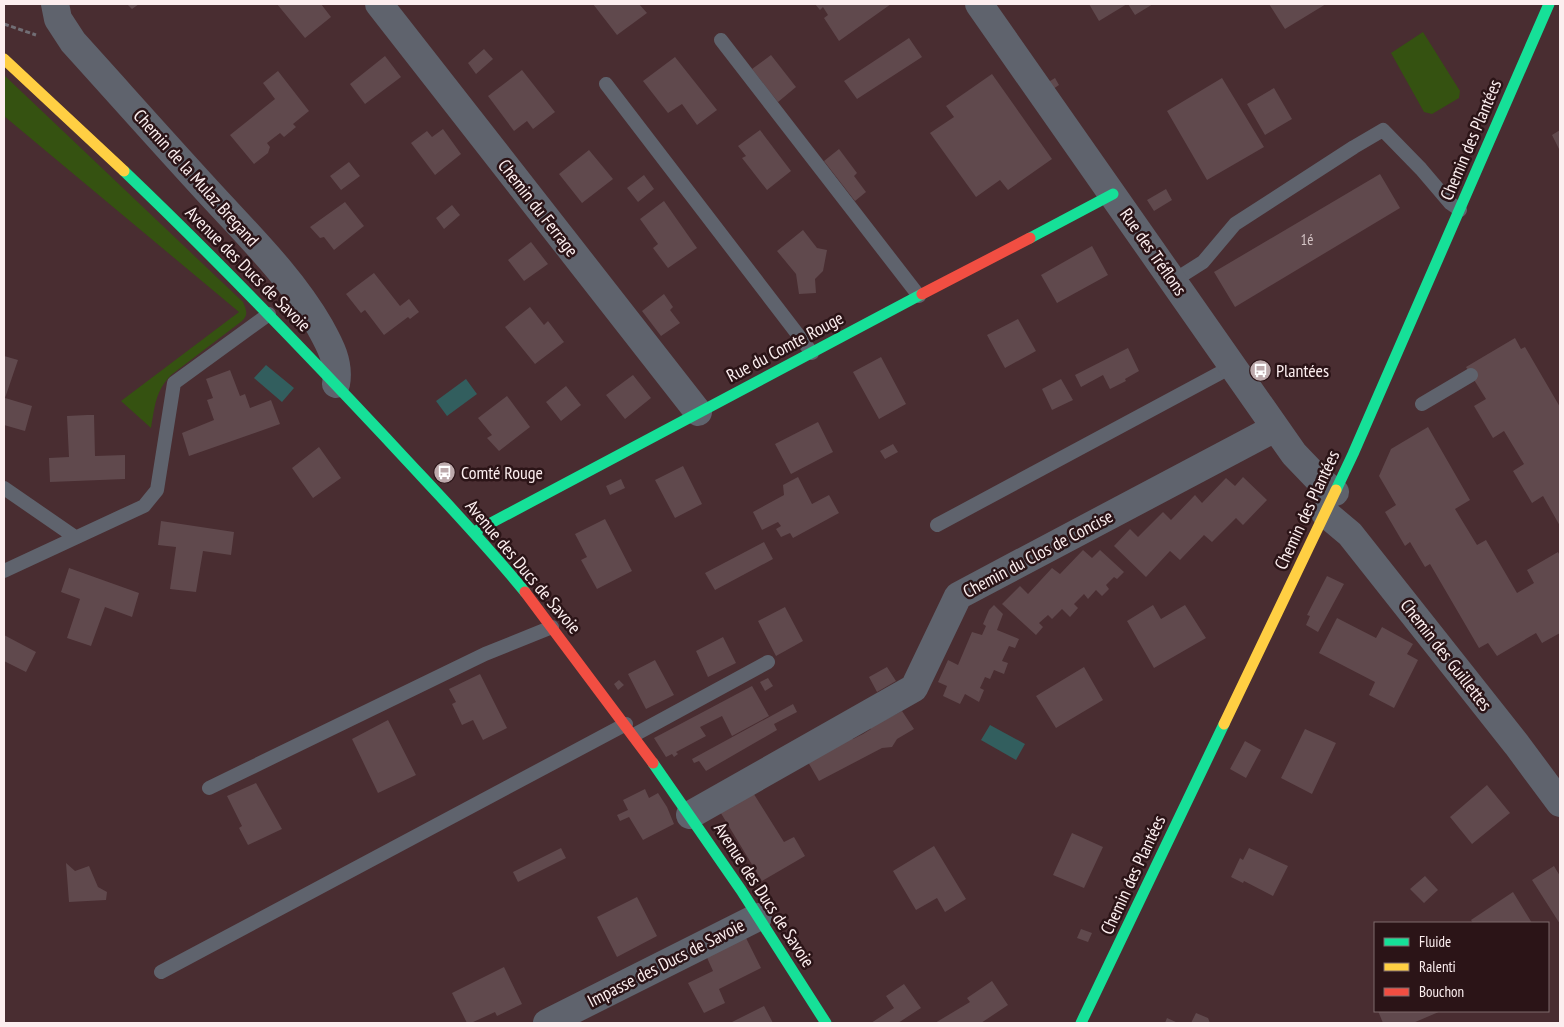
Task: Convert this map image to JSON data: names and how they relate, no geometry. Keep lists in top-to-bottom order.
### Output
{
  "streets": {
    "street": [
      "Chemin des Plantées",
      "Chemin de la Mulaz Bregand",
      "Chemin du Ferrage",
      "Rue des Tréflons",
      "Avenue des Ducs de Savoie",
      "Rue du Comte Rouge",
      "Chemin du Clos de Concise",
      "Chemin des Guillettes",
      "Impasse des Ducs de Savoie"
    ]
  },
  "crossings": [
    ["Chemin des Plantées", "Rue des Tréflons"],
    ["Chemin des Plantées", "Chemin des Guillettes"],
    ["Chemin de la Mulaz Bregand", "Avenue des Ducs de Savoie"],
    ["Chemin du Ferrage", "Rue du Comte Rouge"],
    ["Rue des Tréflons", "Rue du Comte Rouge"],
    ["Rue des Tréflons", "Chemin du Clos de Concise"],
    ["Rue des Tréflons", "Chemin des Guillettes"],
    ["Avenue des Ducs de Savoie", "Rue du Comte Rouge"],
    ["Avenue des Ducs de Savoie", "Chemin du Clos de Concise"],
    ["Avenue des Ducs de Savoie", "Impasse des Ducs de Savoie"]
  ],
  "places": {
    "bus stop": ["Plantées", "Comté Rouge"]
  },
  "house_numbers": ["1é"],
  "legend": ["Fluide", "Ralenti", "Bouchon"]
}
